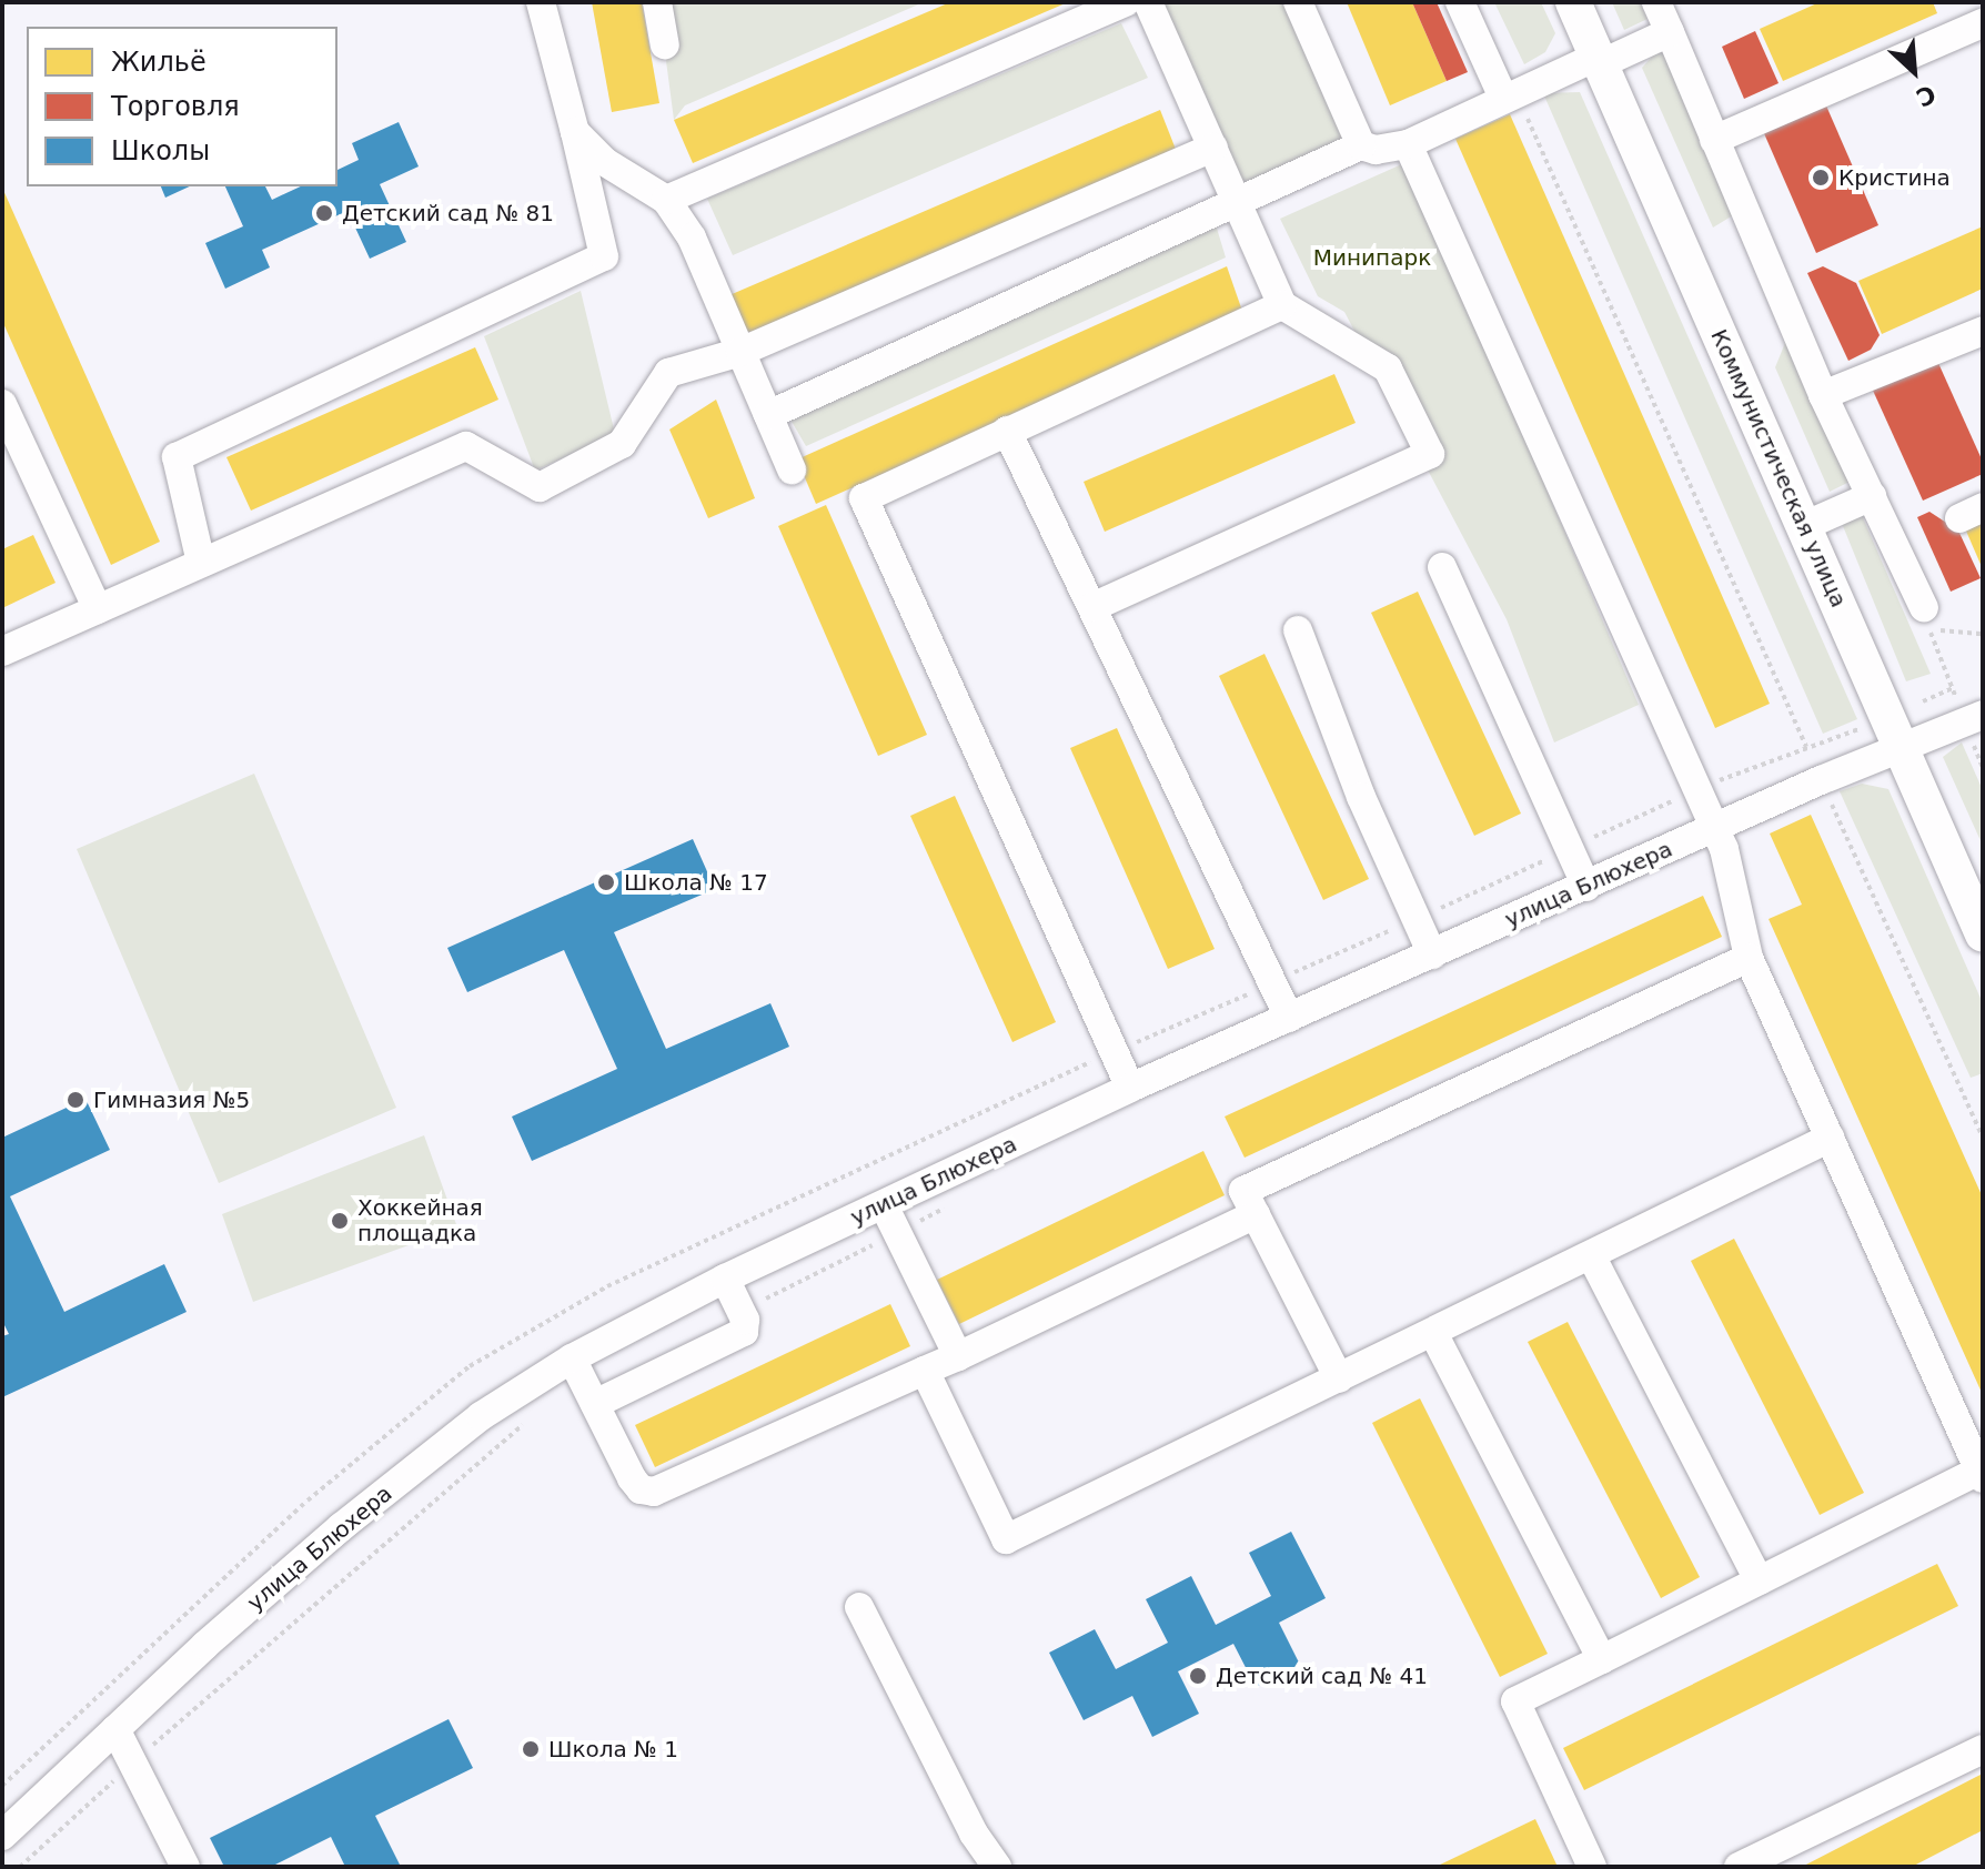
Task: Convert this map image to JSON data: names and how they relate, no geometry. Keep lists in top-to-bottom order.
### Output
{
  "streets": {
    "main road": ["Коммунистическая улица"],
    "street": ["улица Блюхера"]
  },
  "crossings": [
    ["Коммунистическая улица", "улица Блюхера"]
  ],
  "parks": ["Минипарк"],
  "places": [
    "Кристина",
    "Детский сад № 81",
    "Школа № 17",
    "Гимназия №5",
    "Хоккейная площадка",
    "Детский сад № 41",
    "Школа № 1"
  ],
  "legend": ["Жильё", "Торговля", "Школы"],
  "north": "bottom right"
}
